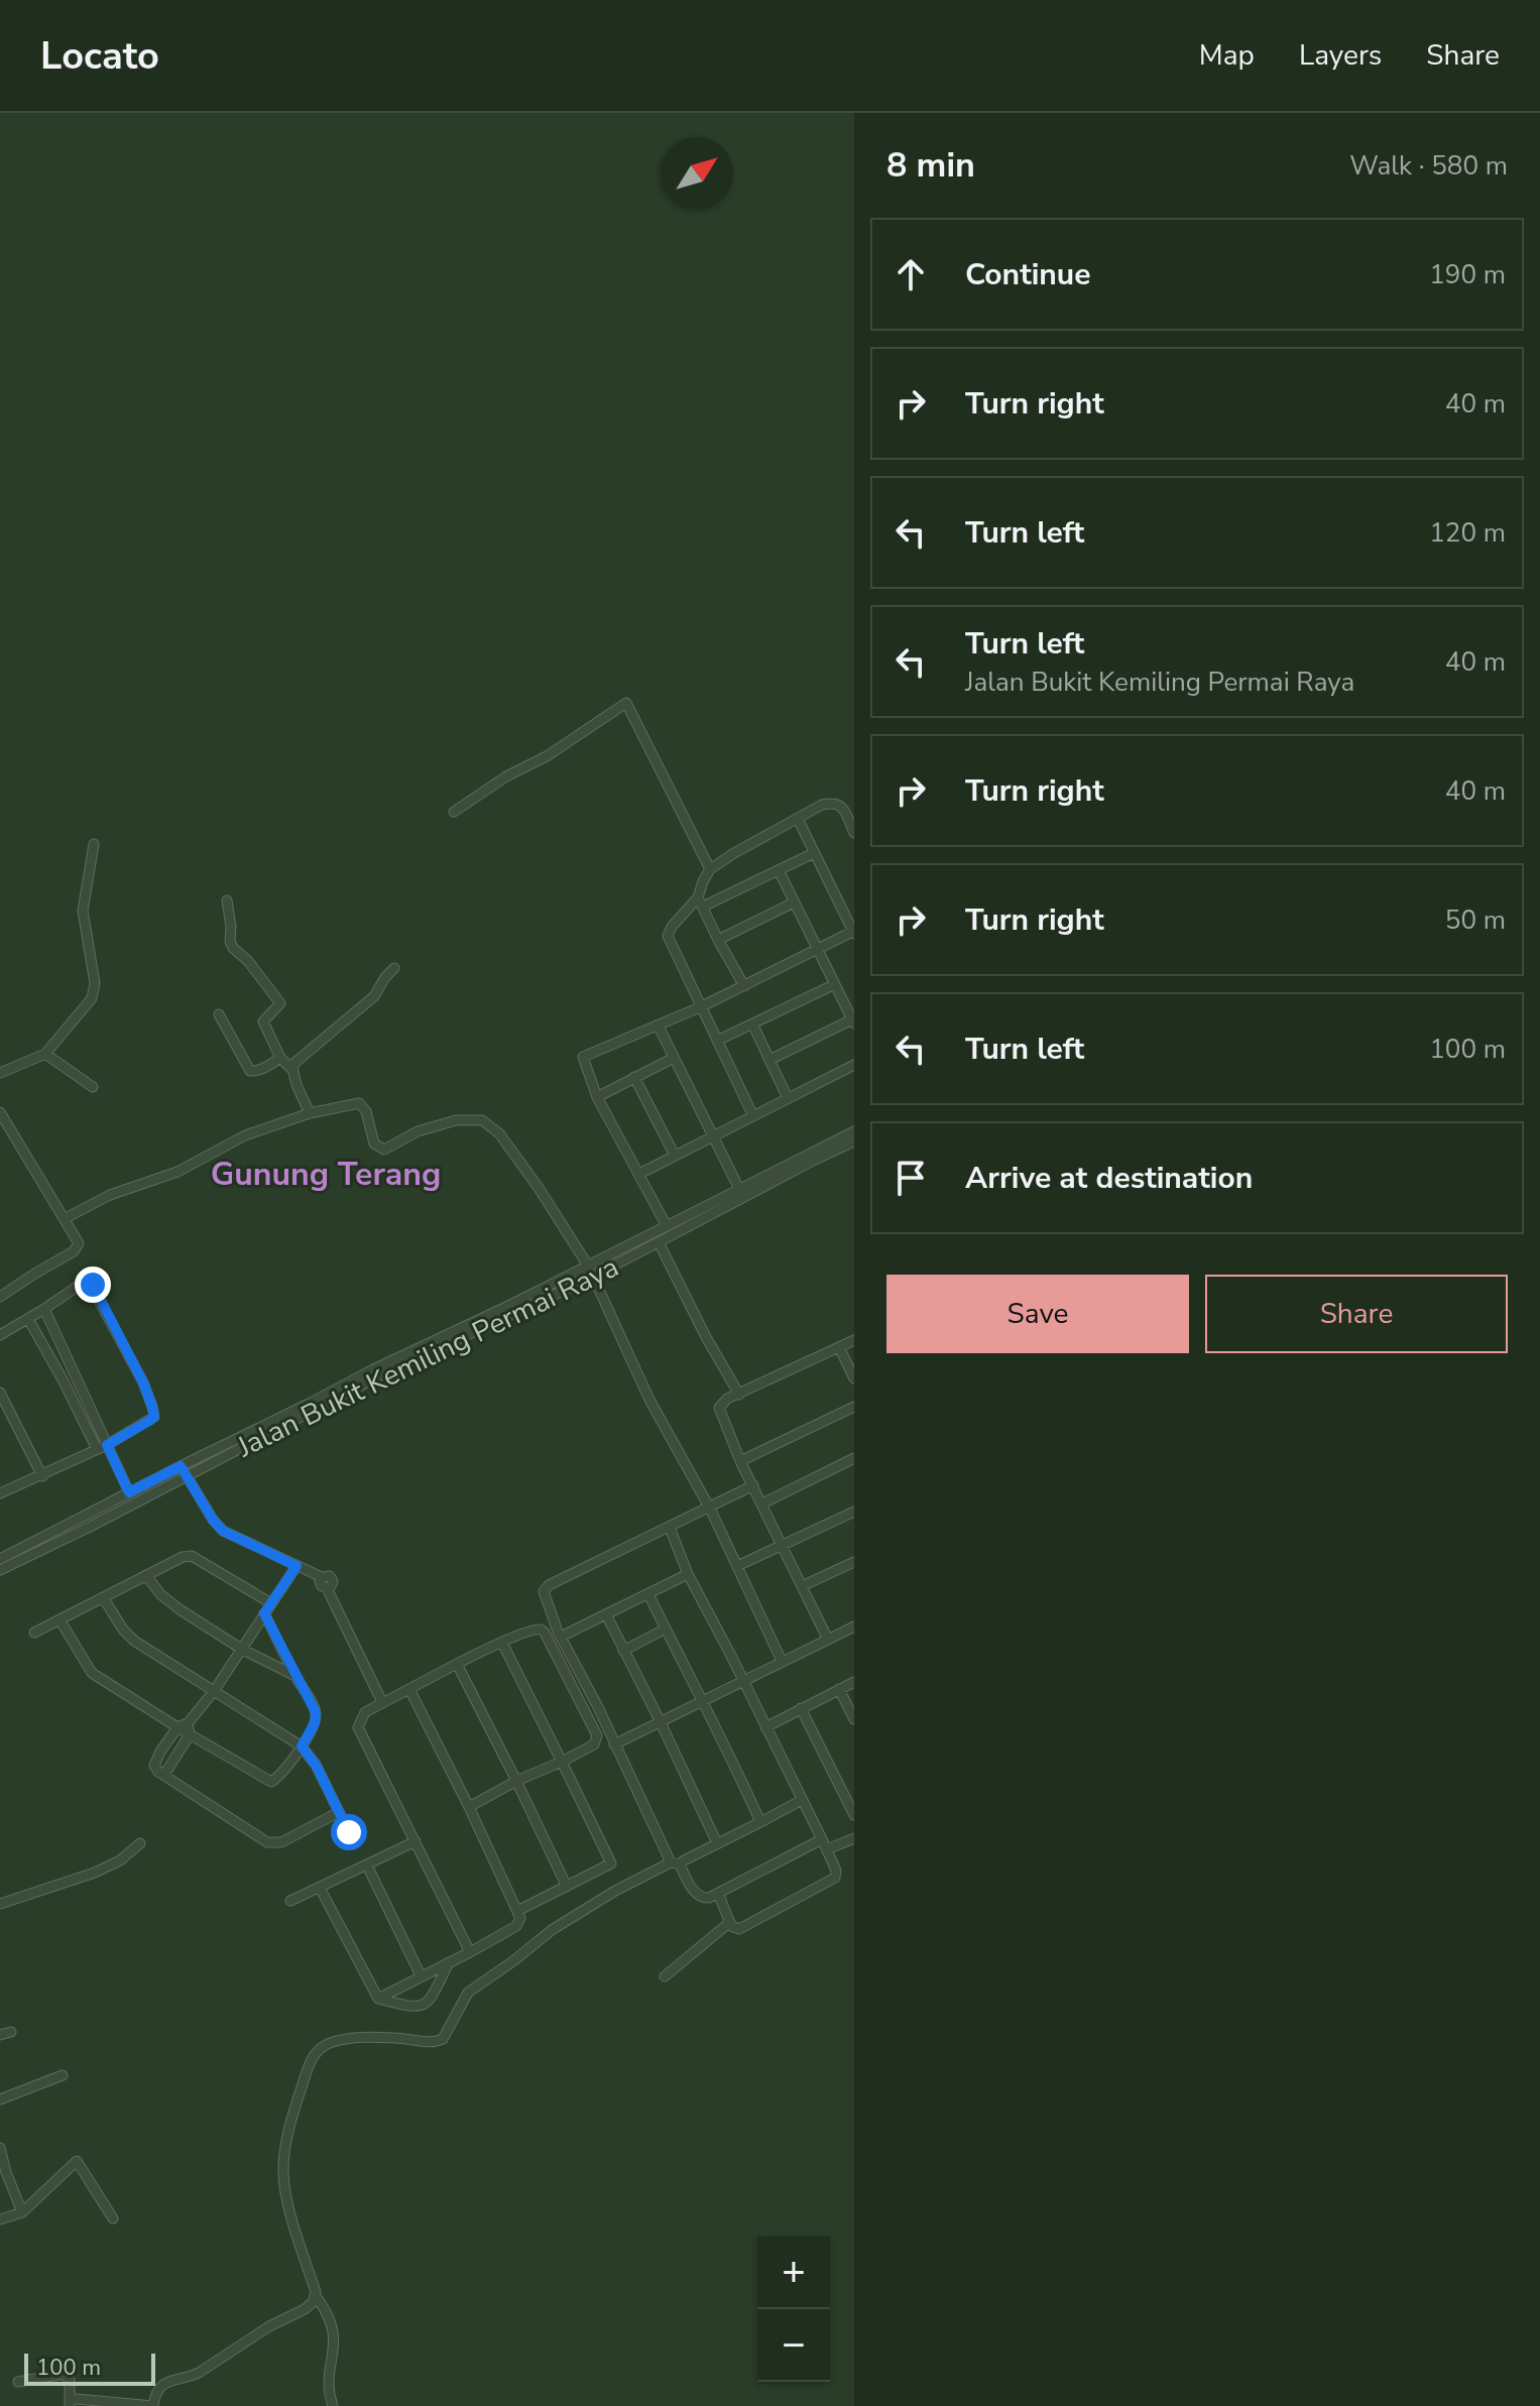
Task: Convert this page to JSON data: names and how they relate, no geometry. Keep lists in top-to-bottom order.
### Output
{
  "streets": {
    "street": ["Jalan Bukit Kemiling Permai Raya"]
  },
  "districts": ["Gunung Terang"],
  "scale_bar": "100 m",
  "north": "top right",
  "page": {
    "header": "Locato",
    "nav": ["Map", "Layers", "Share"],
    "heading": ["8 min", "Walk · 580 m"],
    "list": [
      ["Continue", "190 m"],
      ["Turn right", "40 m"],
      ["Turn left", "120 m"],
      ["Turn left", "Jalan Bukit Kemiling Permai Raya", "40 m"],
      ["Turn right", "40 m"],
      ["Turn right", "50 m"],
      ["Turn left", "100 m"],
      "Arrive at destination"
    ],
    "buttons": ["Save", "Share"],
    "map_buttons": ["+", "−"],
    "scale": "100 m"
  }
}
